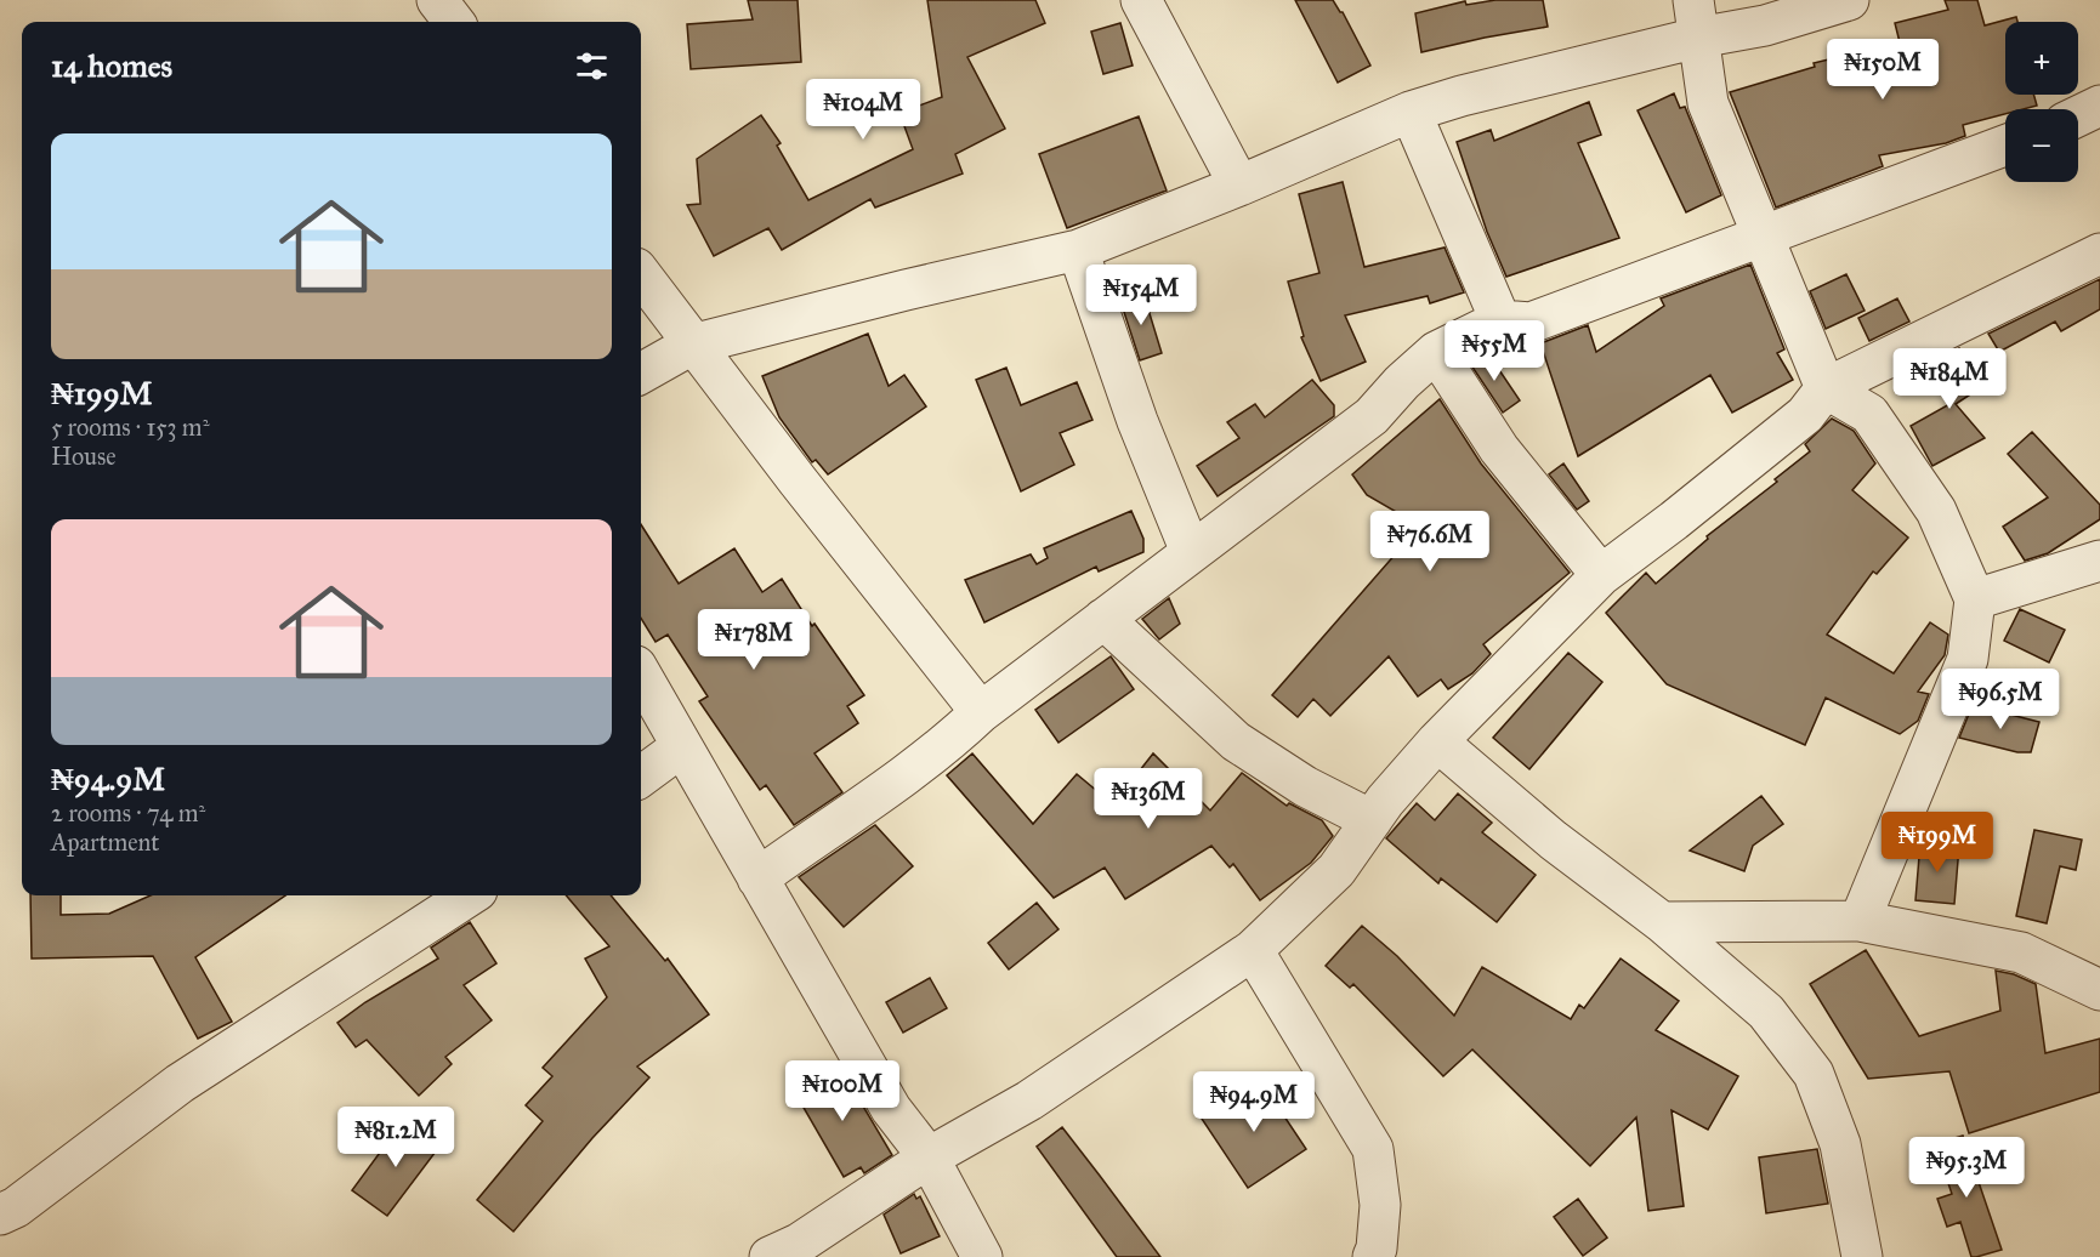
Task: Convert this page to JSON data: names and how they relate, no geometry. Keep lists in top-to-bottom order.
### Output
{
  "page": {
    "map_buttons": ["+", "−"],
    "heading": "14 homes",
    "price": [
      "₦150M",
      "₦104M",
      "₦154M",
      "₦55M",
      "₦184M",
      "₦76.6M",
      "₦178M",
      "₦96.5M",
      "₦136M",
      "₦199M",
      "₦100M",
      "₦94.9M",
      "₦81.2M",
      "₦95.3M"
    ],
    "list": [
      {
        "name": "₦199M",
        "note": "5 rooms · 153 m² · House"
      },
      {
        "name": "₦94.9M",
        "note": "2 rooms · 74 m² · Apartment"
      }
    ]
  }
}
